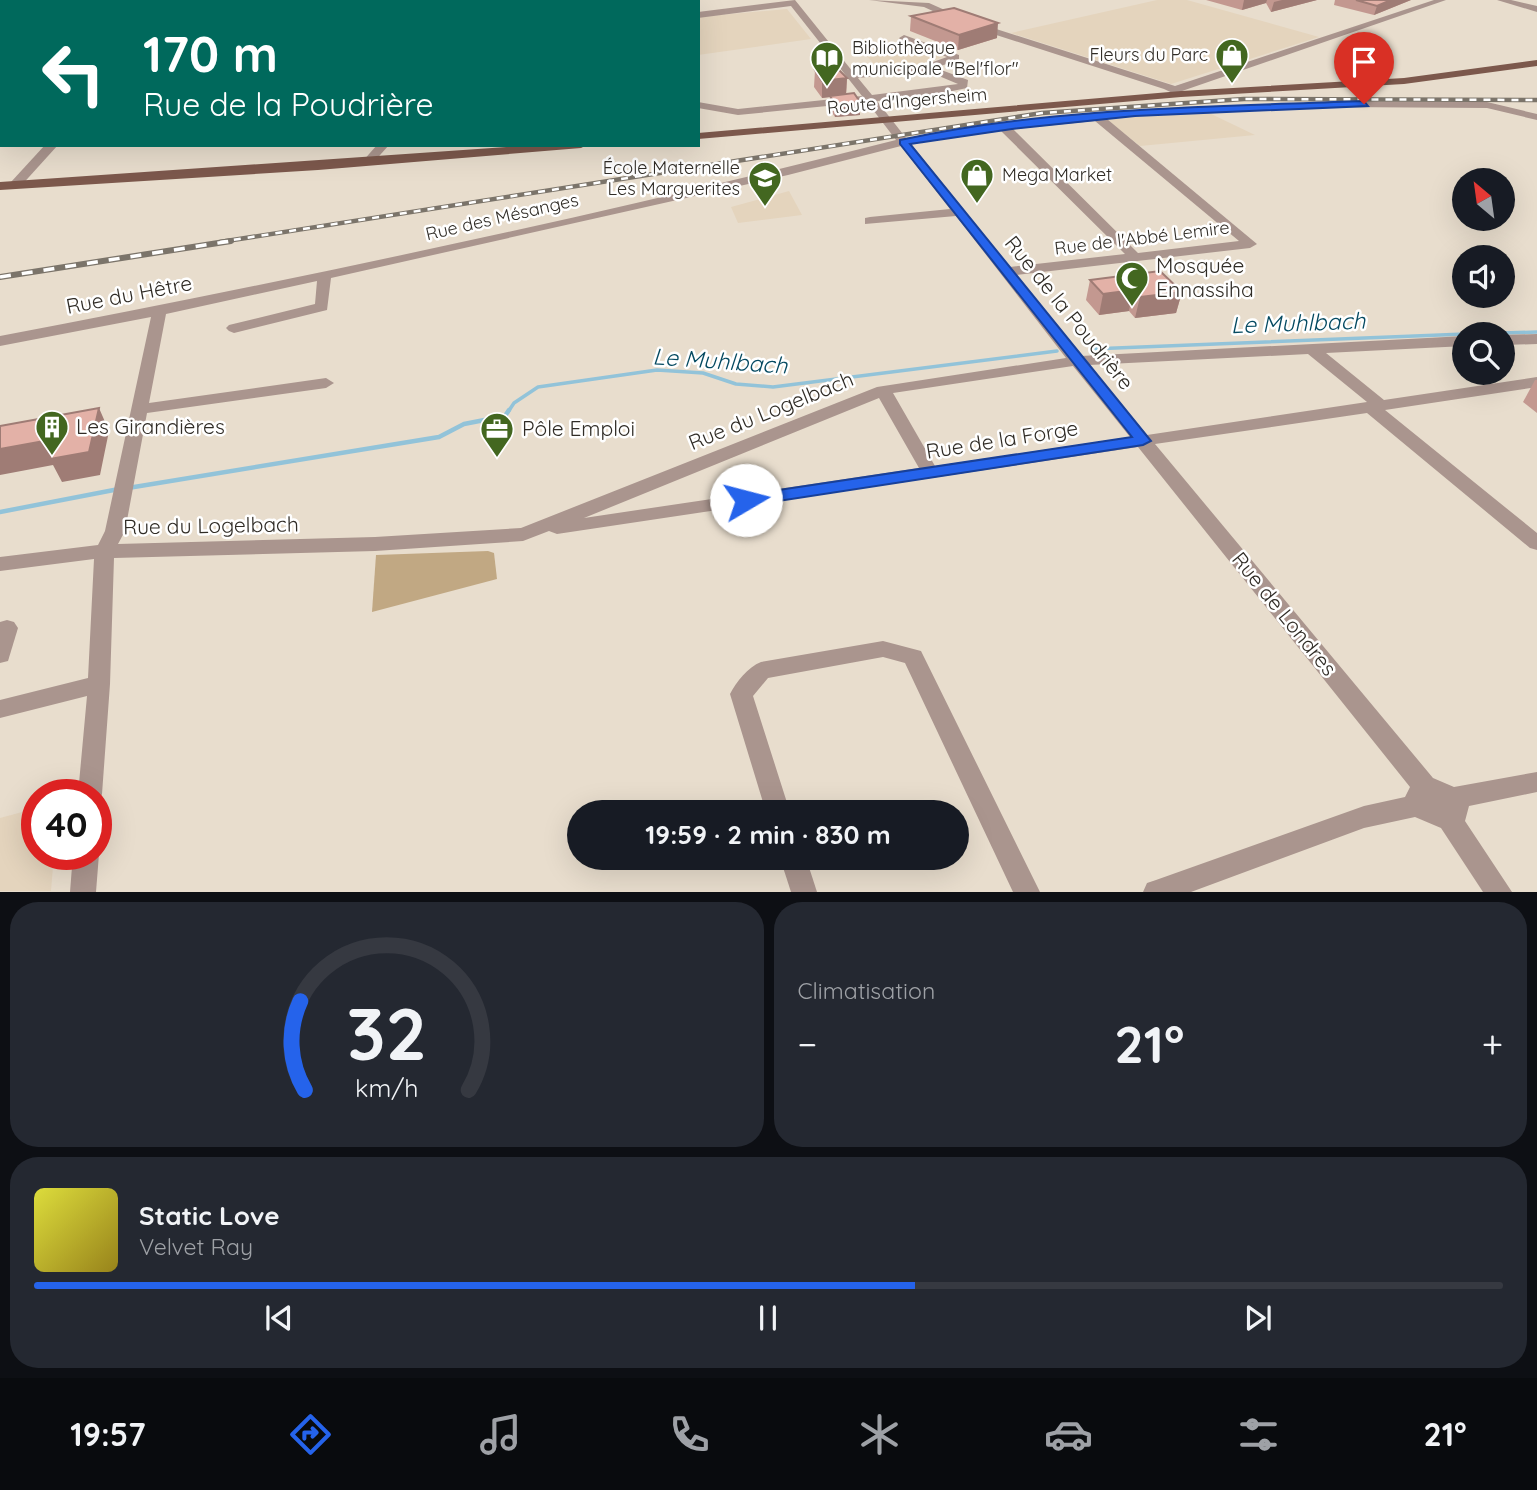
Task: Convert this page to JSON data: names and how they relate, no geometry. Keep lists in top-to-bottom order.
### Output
{
  "streets": {
    "main road": ["Route d'Ingersheim"],
    "street": [
      "Rue des Mésanges",
      "Rue de l'Abbé Lemire",
      "Rue du Hêtre",
      "Rue de la Poudrière",
      "Rue du Logelbach",
      "Rue de la Forge",
      "Rue de Londres"
    ]
  },
  "crossings": [
    ["Route d'Ingersheim", "Rue de la Poudrière"],
    ["Rue des Mésanges", "Rue de l'Abbé Lemire"],
    ["Rue des Mésanges", "Rue du Hêtre"],
    ["Rue des Mésanges", "Rue de la Poudrière"],
    ["Rue de l'Abbé Lemire", "Rue de la Poudrière"],
    ["Rue de la Poudrière", "Rue du Logelbach"],
    ["Rue de la Poudrière", "Rue de la Forge"],
    ["Rue de la Poudrière", "Rue de Londres"],
    ["Rue du Logelbach", "Rue de la Forge"],
    ["Rue de la Forge", "Rue de Londres"]
  ],
  "water": ["Le Muhlbach"],
  "places": {
    "shop": ["Fleurs du Parc", "Mega Market"],
    "library": ["Bibliothèque municipale \"Bel'flor\""],
    "school or university": ["École Maternelle Les Marguerites"],
    "mosque": ["Mosquée Ennassiha"],
    "building": ["Les Girandières"],
    "office": ["Pôle Emploi"]
  },
  "north": "top left",
  "page": {
    "turn": ["170 m", "Rue de la Poudrière"],
    "limit": "40",
    "trip": "19:59 · 2 min · 830 m",
    "tile": "Climatisation",
    "heat": ["−", "21°", "+"],
    "song": ["Static Love", "Velvet Ray"],
    "tabs": ["19:57", "21°"],
    "gauge": ["32", "km/h"]
  }
}
